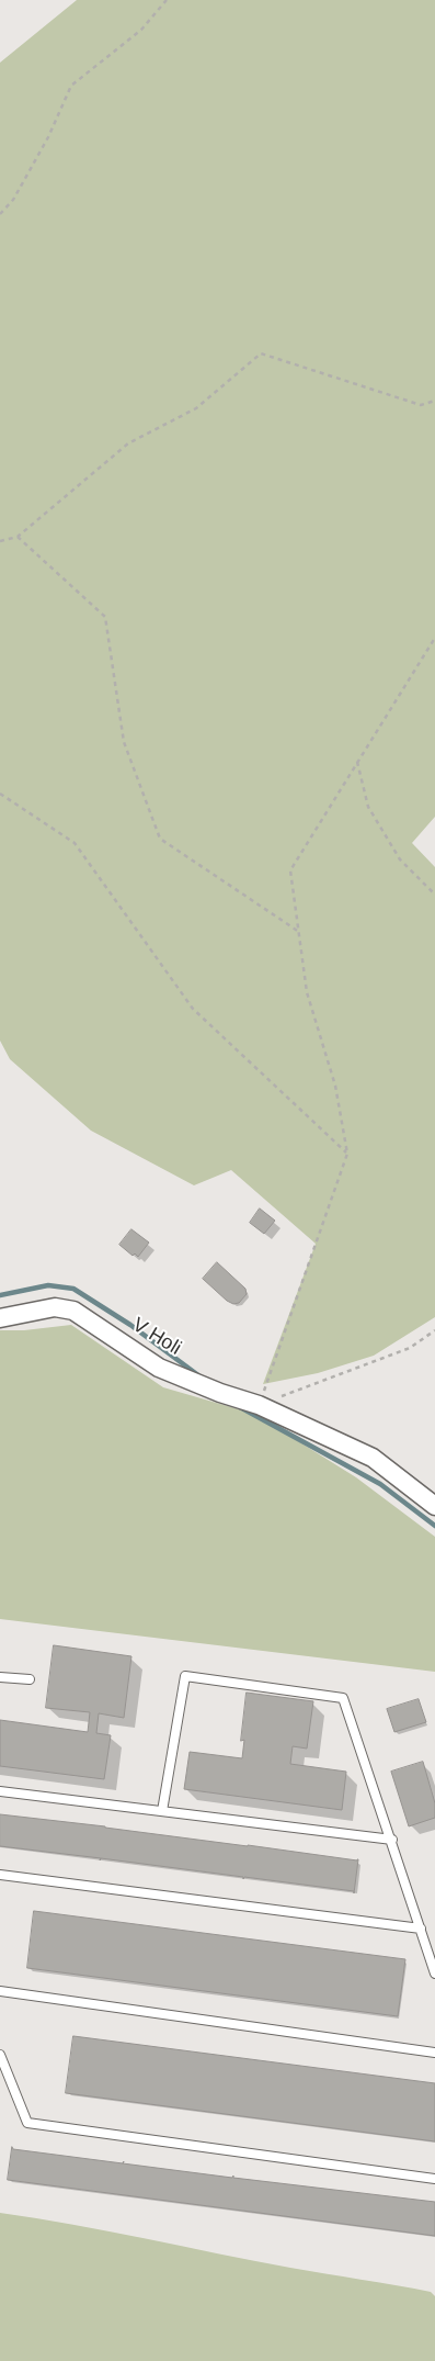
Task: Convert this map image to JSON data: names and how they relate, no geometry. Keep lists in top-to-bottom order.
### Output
{
  "streets": {
    "street": ["V Holi"]
  }
}
